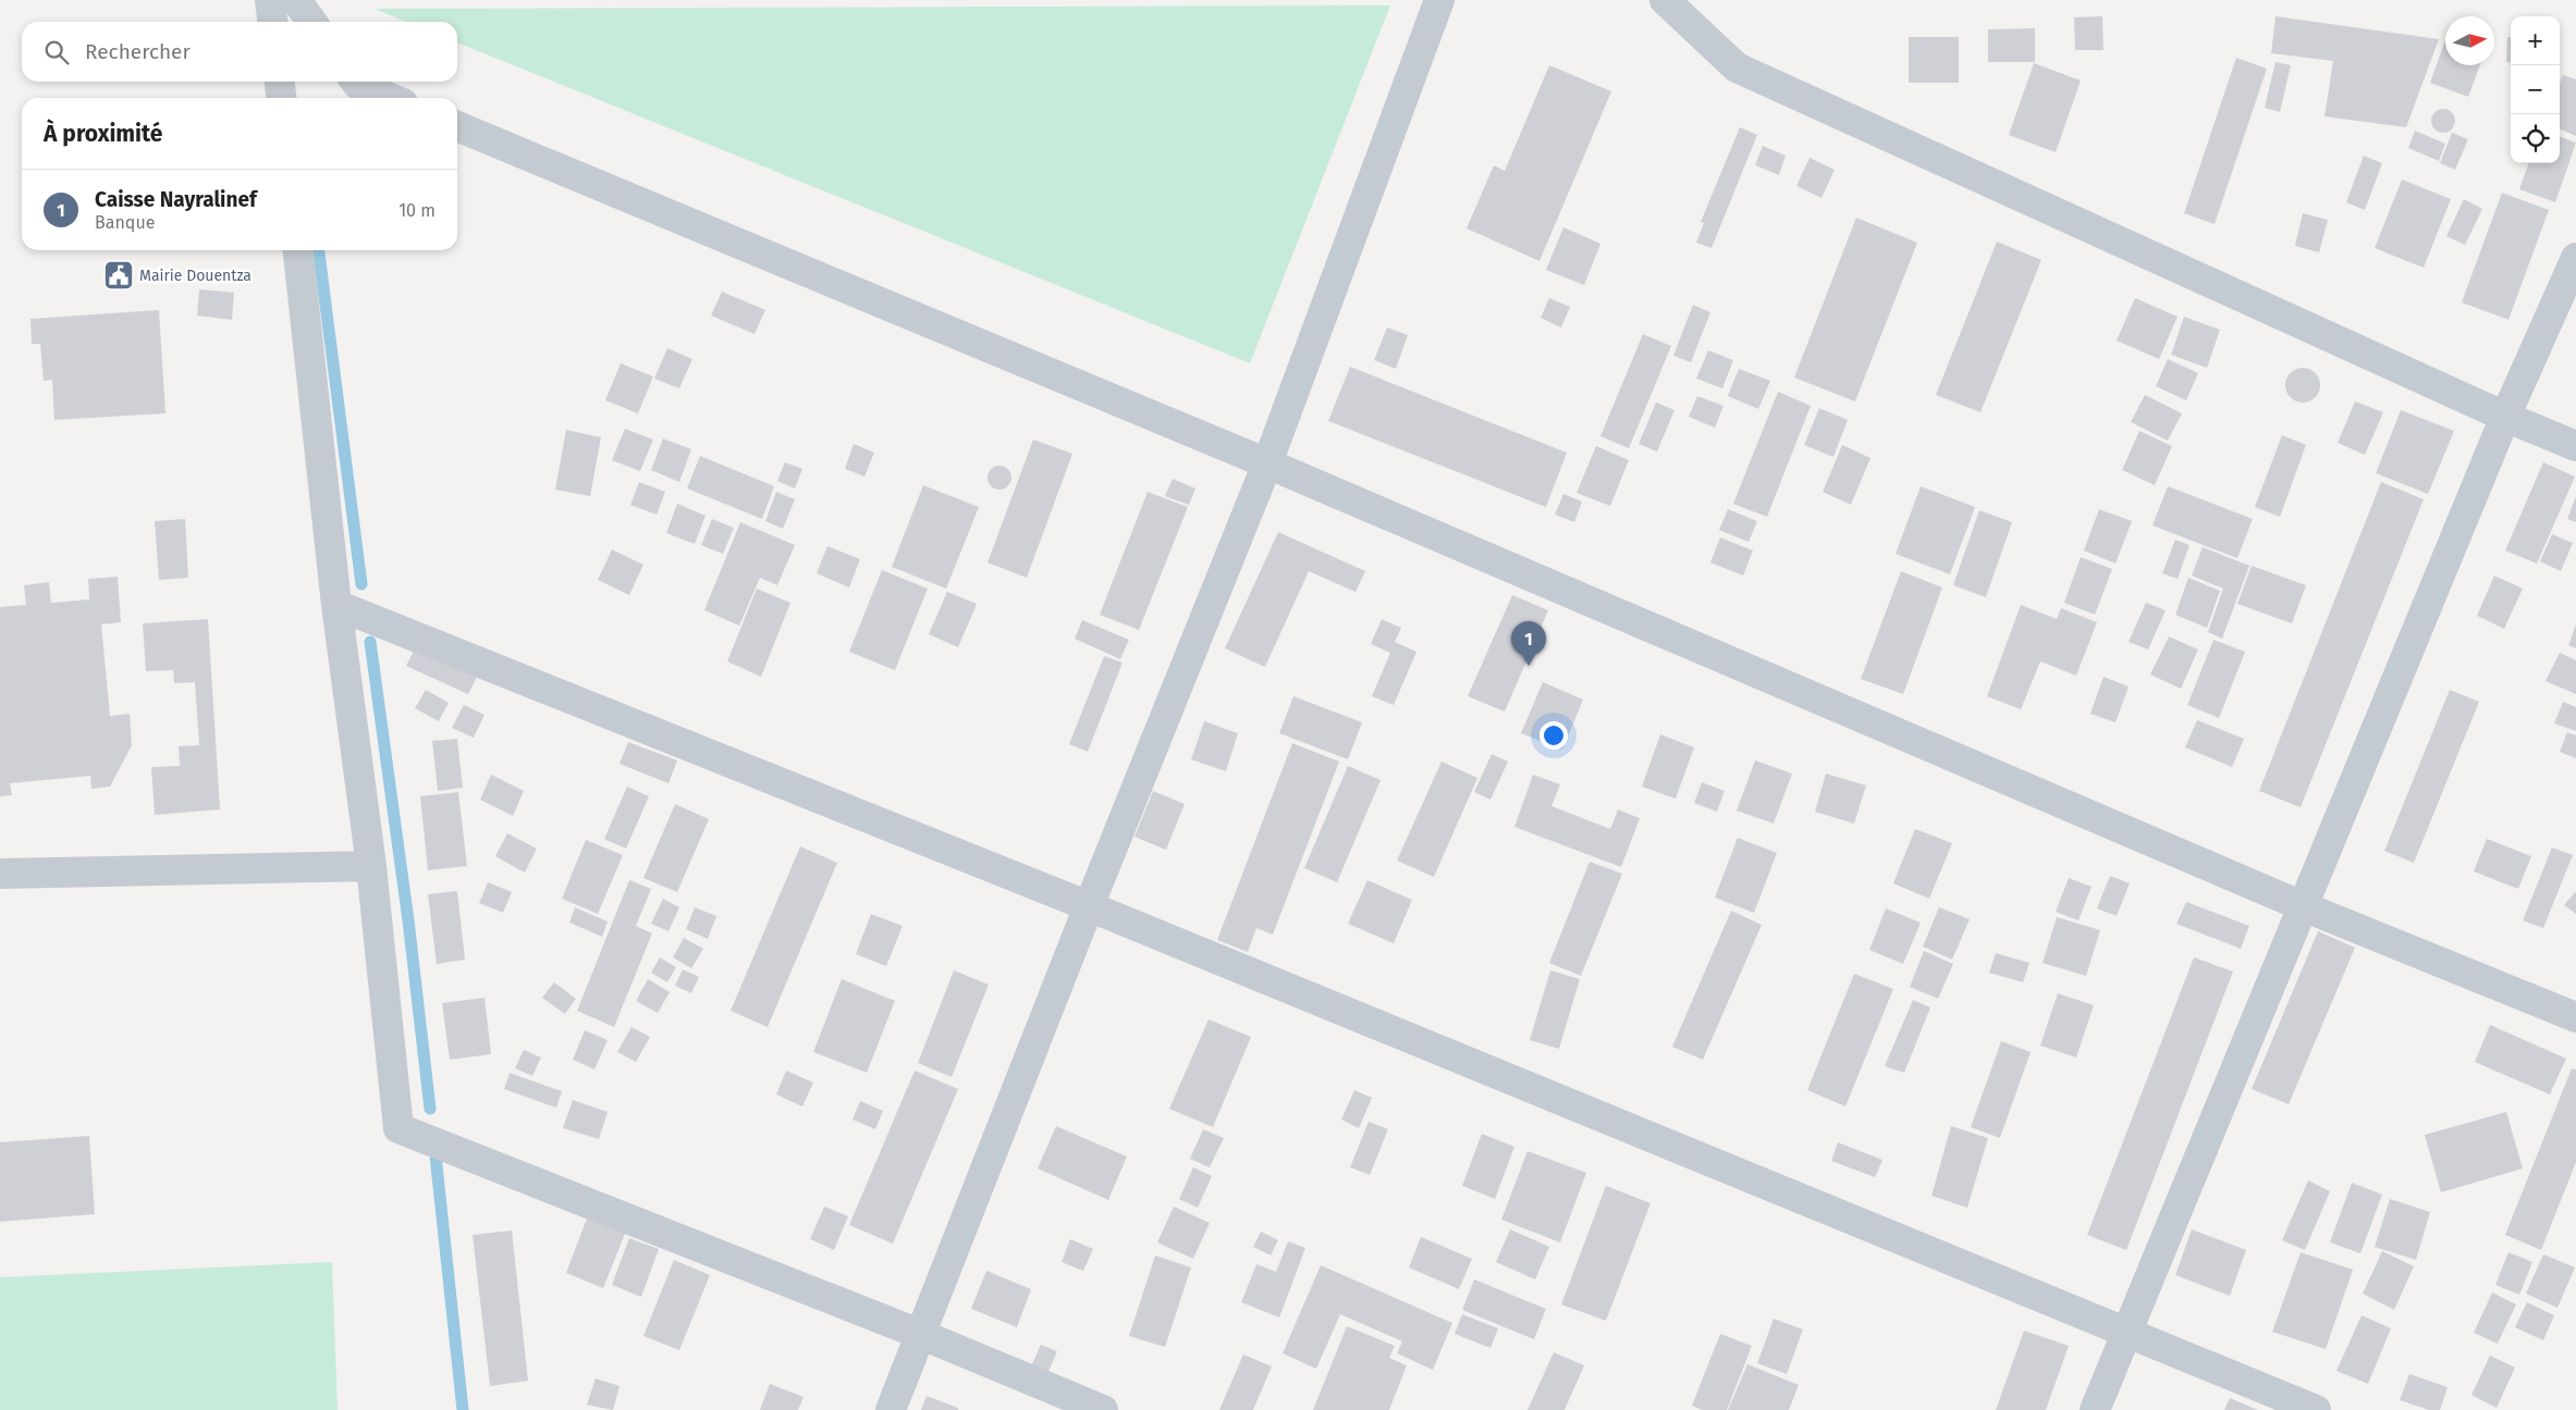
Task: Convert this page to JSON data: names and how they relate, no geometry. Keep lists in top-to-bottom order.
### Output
{
  "places": {
    "public building": ["Mairie Douentza"]
  },
  "north": "right",
  "page": {
    "map_buttons": ["+", "−"],
    "search": "Rechercher",
    "heading": "À proximité",
    "list": [
      {
        "mark": "1",
        "name": "Caisse Nayralinef",
        "note": "Banque",
        "value": "10 m"
      }
    ],
    "pins": "1"
  }
}
